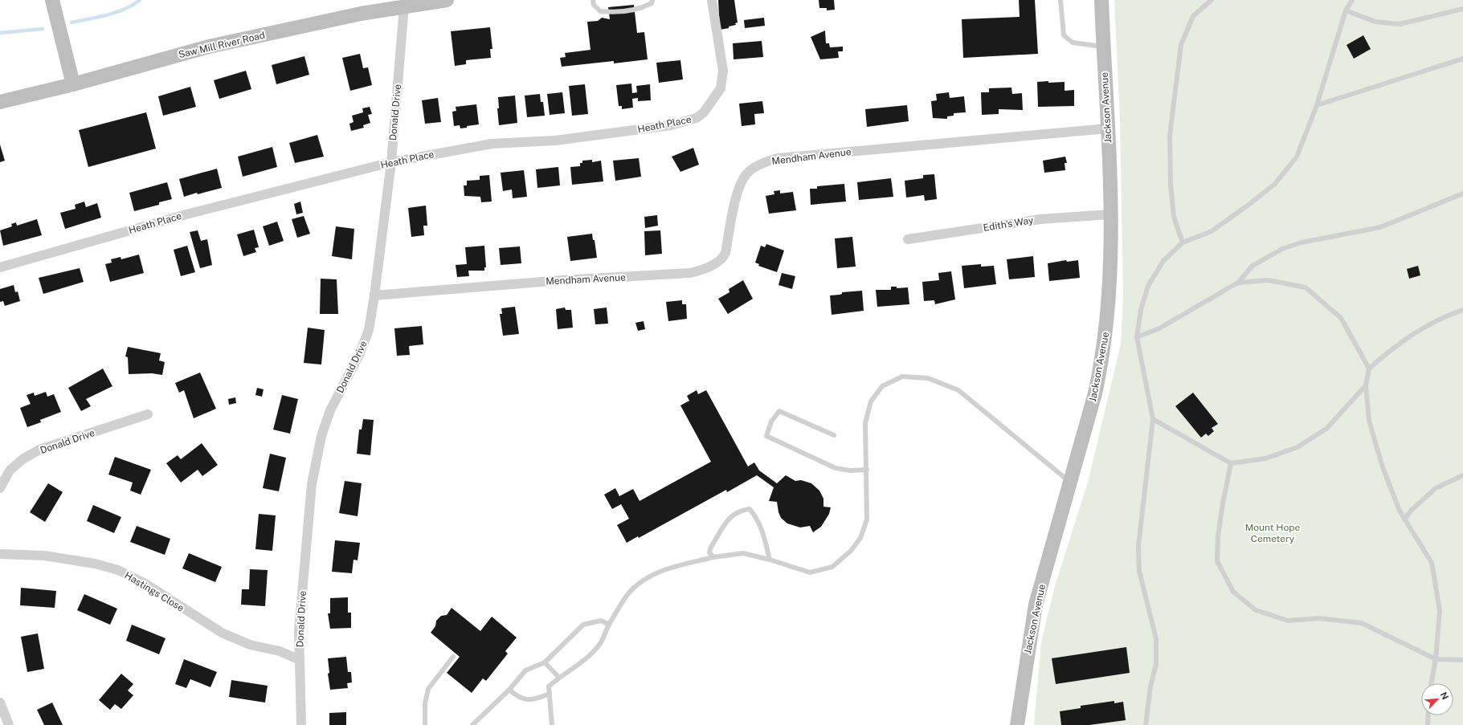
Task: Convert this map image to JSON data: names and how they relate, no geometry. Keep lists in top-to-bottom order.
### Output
{
  "streets": {
    "main road": ["Saw Mill River Road", "Jackson Avenue"],
    "street": [
      "Donald Drive",
      "Heath Place",
      "Mendham Avenue",
      "Edith's Way",
      "Hastings Close"
    ]
  },
  "crossings": [
    ["Saw Mill River Road", "Donald Drive"],
    ["Jackson Avenue", "Mendham Avenue"],
    ["Jackson Avenue", "Edith's Way"],
    ["Donald Drive", "Heath Place"],
    ["Donald Drive", "Mendham Avenue"],
    ["Donald Drive", "Hastings Close"]
  ],
  "parks": ["Mount Hope Cemetery"],
  "north": "top right"
}
